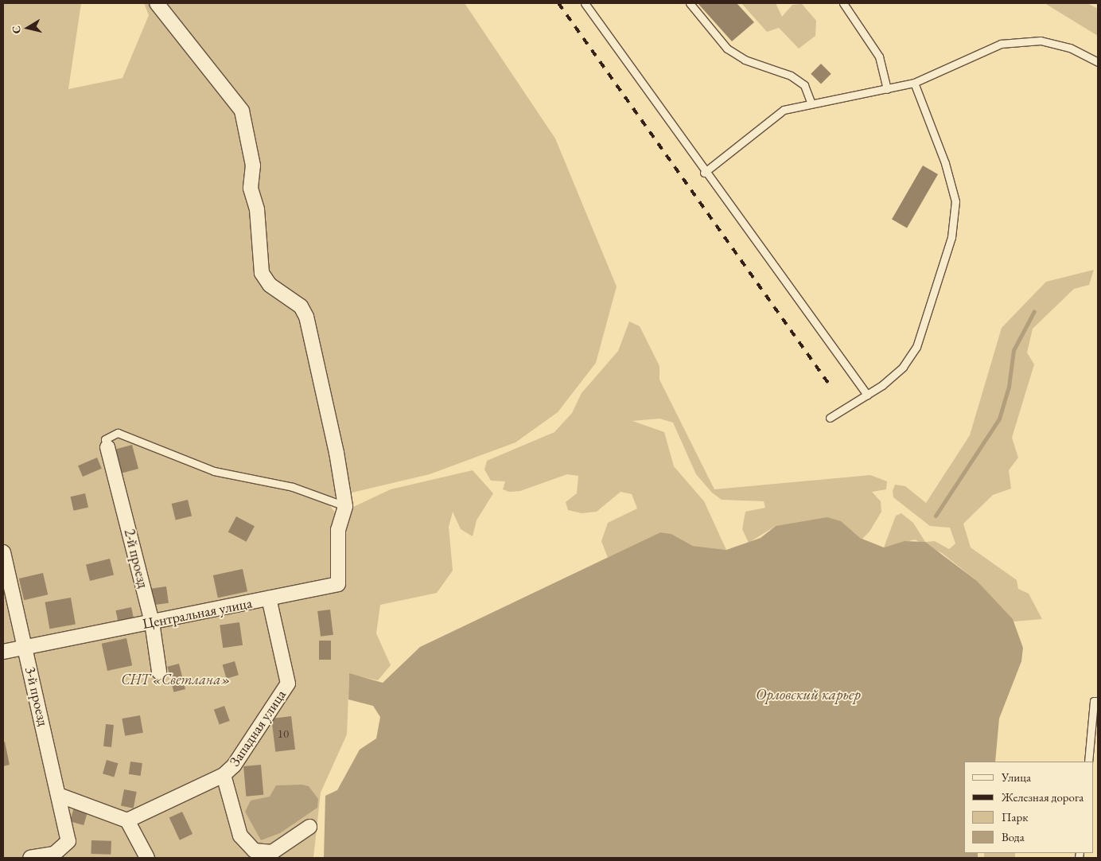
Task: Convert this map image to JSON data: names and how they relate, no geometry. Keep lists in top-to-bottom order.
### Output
{
  "streets": {
    "street": [
      "2-й проезд",
      "Центральная улица",
      "3-й проезд",
      "Западная улица"
    ]
  },
  "crossings": [
    ["2-й проезд", "Центральная улица"],
    ["Центральная улица", "3-й проезд"],
    ["Центральная улица", "Западная улица"]
  ],
  "water": ["Орловский карьер"],
  "parks": ["СНТ «Светлана»"],
  "house_numbers": ["10"],
  "legend": [
    "Улица",
    "Железная дорога",
    "Парк",
    "Вода"
  ],
  "north": "left"
}
